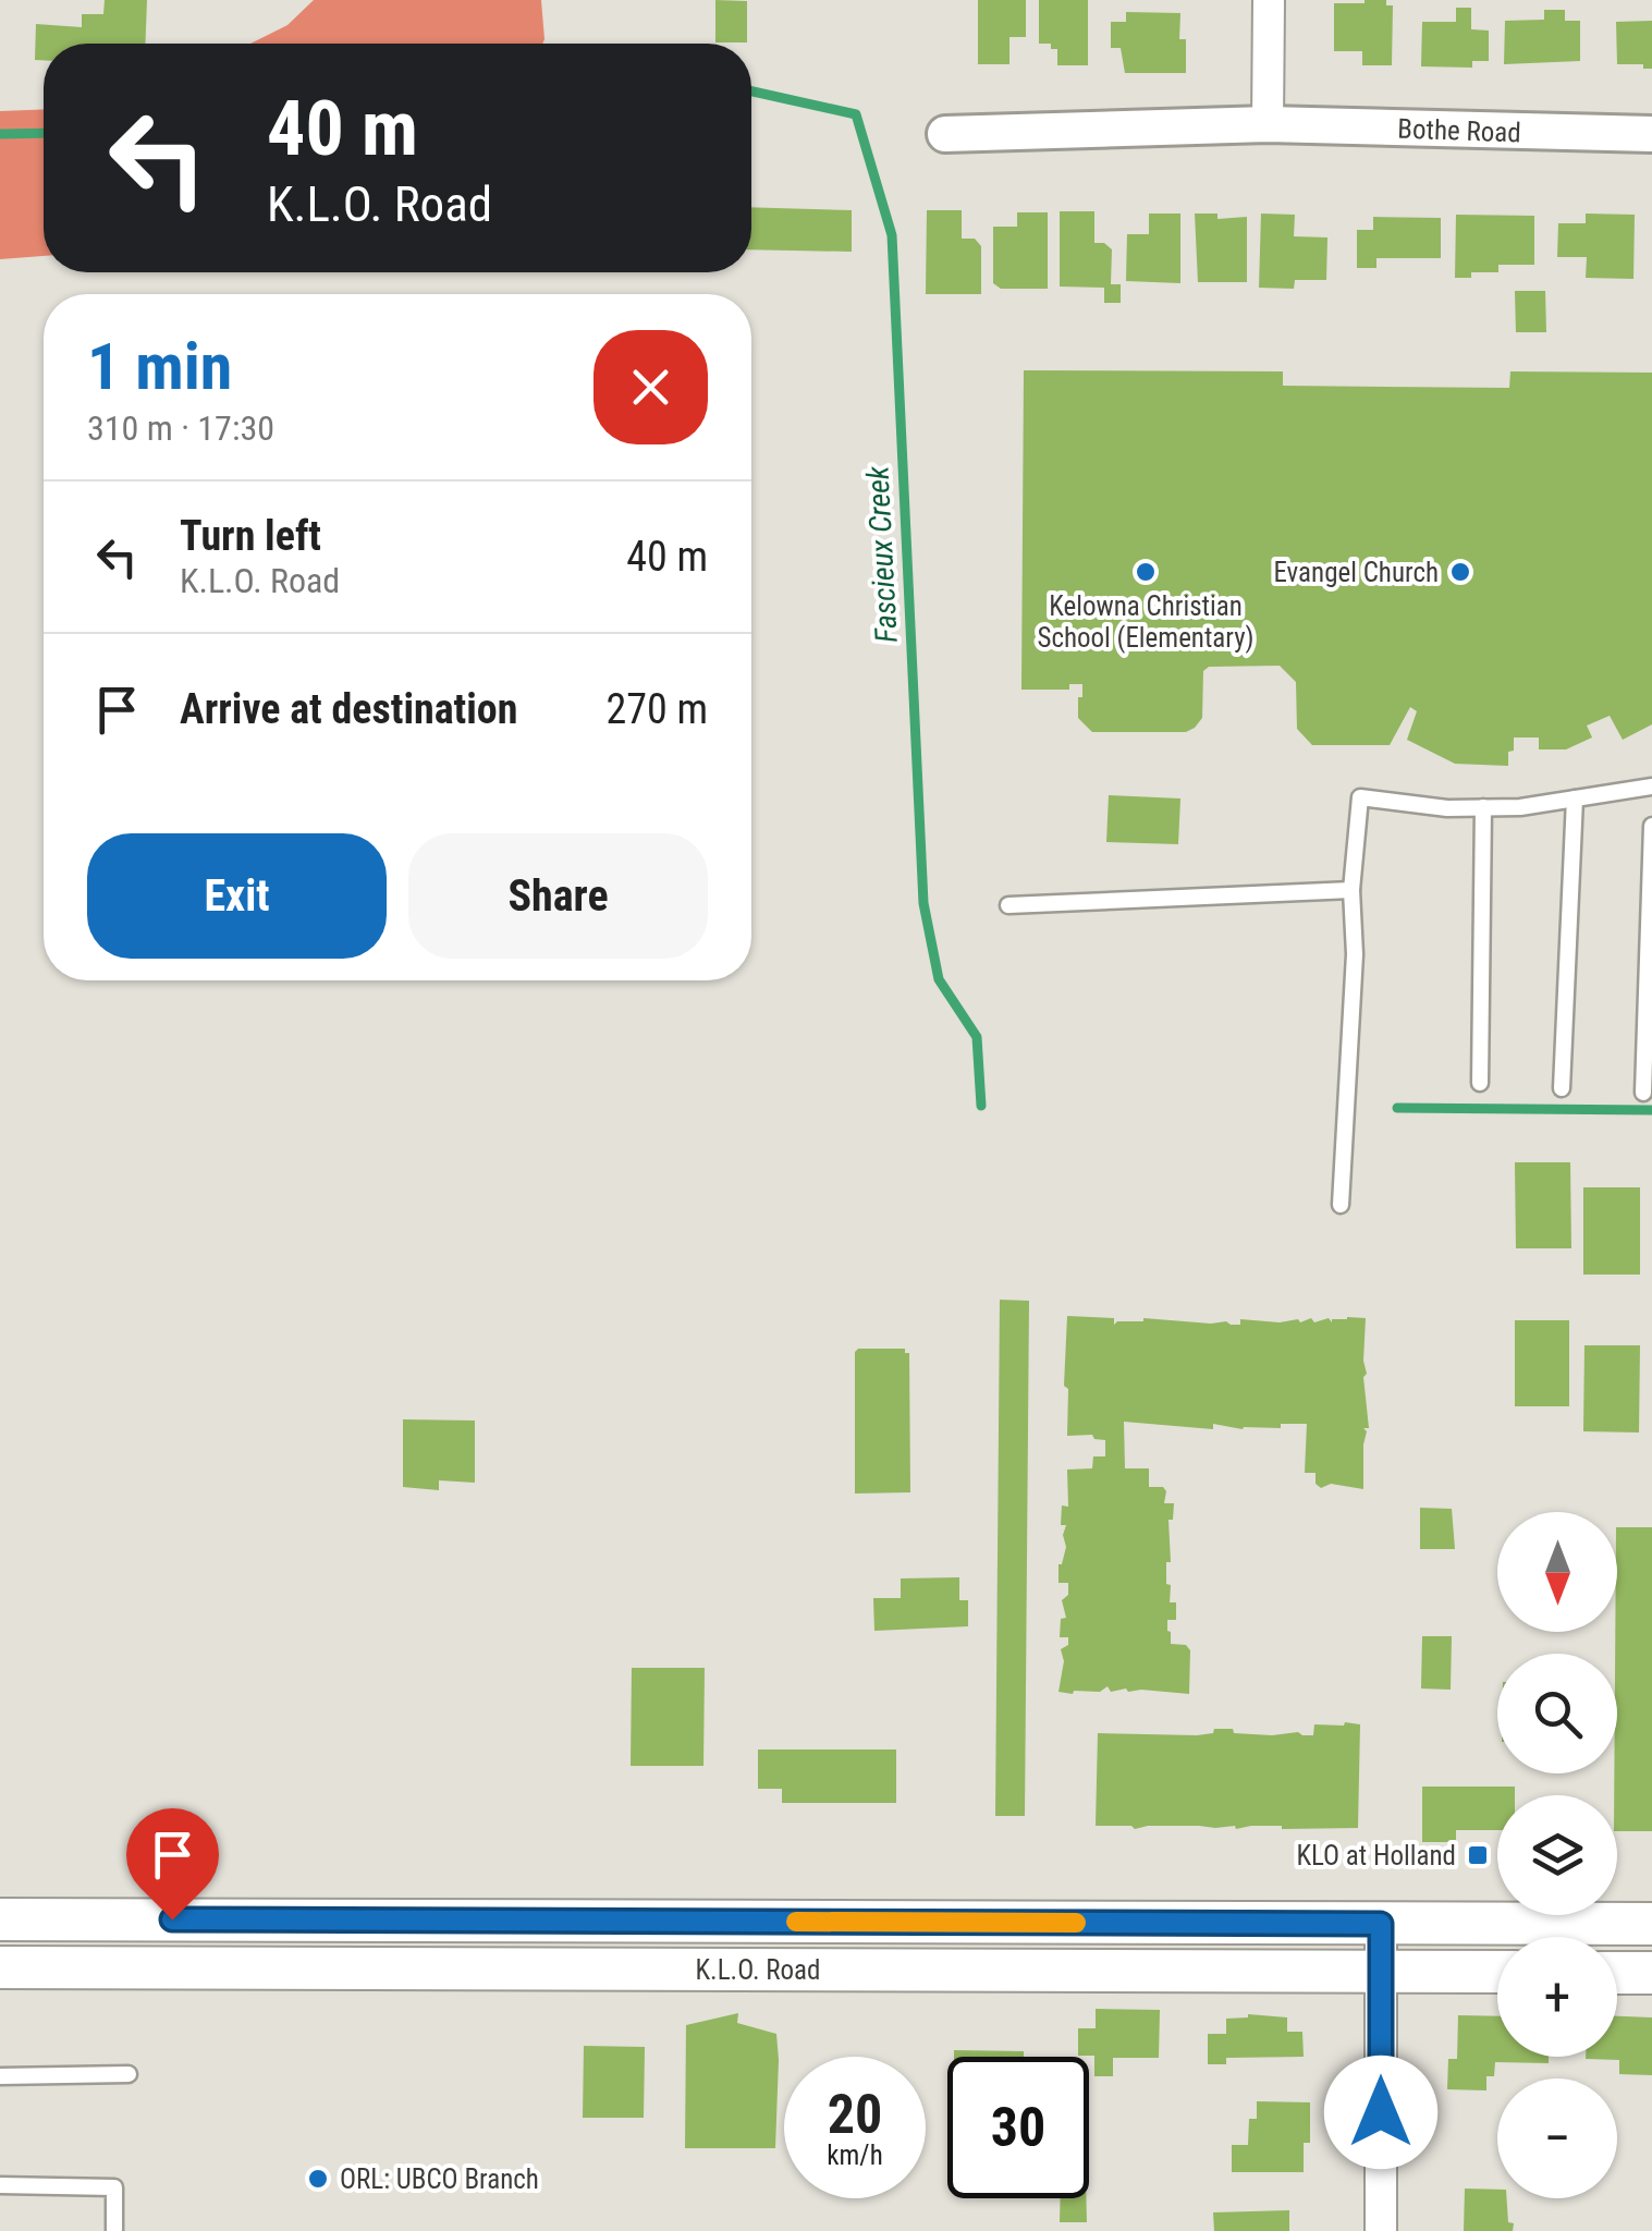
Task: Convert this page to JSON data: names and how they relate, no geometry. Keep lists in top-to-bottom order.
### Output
{
  "streets": {
    "main road": ["K.L.O. Road"],
    "street": ["Bothe Road"]
  },
  "water": ["Fascieux Creek"],
  "places": {
    "other": ["Kelowna Christian School (Elementary)", "Evangel Church", "ORL: UBCO Branch"],
    "transit": ["KLO at Holland"]
  },
  "north": "bottom",
  "page": {
    "turn": ["40 m", "K.L.O. Road"],
    "heading": ["1 min", "310 m · 17:30"],
    "list": [
      {
        "name": "Turn left",
        "note": "K.L.O. Road",
        "value": "40 m"
      },
      {
        "name": "Arrive at destination",
        "value": "270 m"
      }
    ],
    "buttons": ["Exit", "Share"],
    "map_buttons": ["+", "−"],
    "speed": "20 km/h",
    "limit": "30"
  }
}
